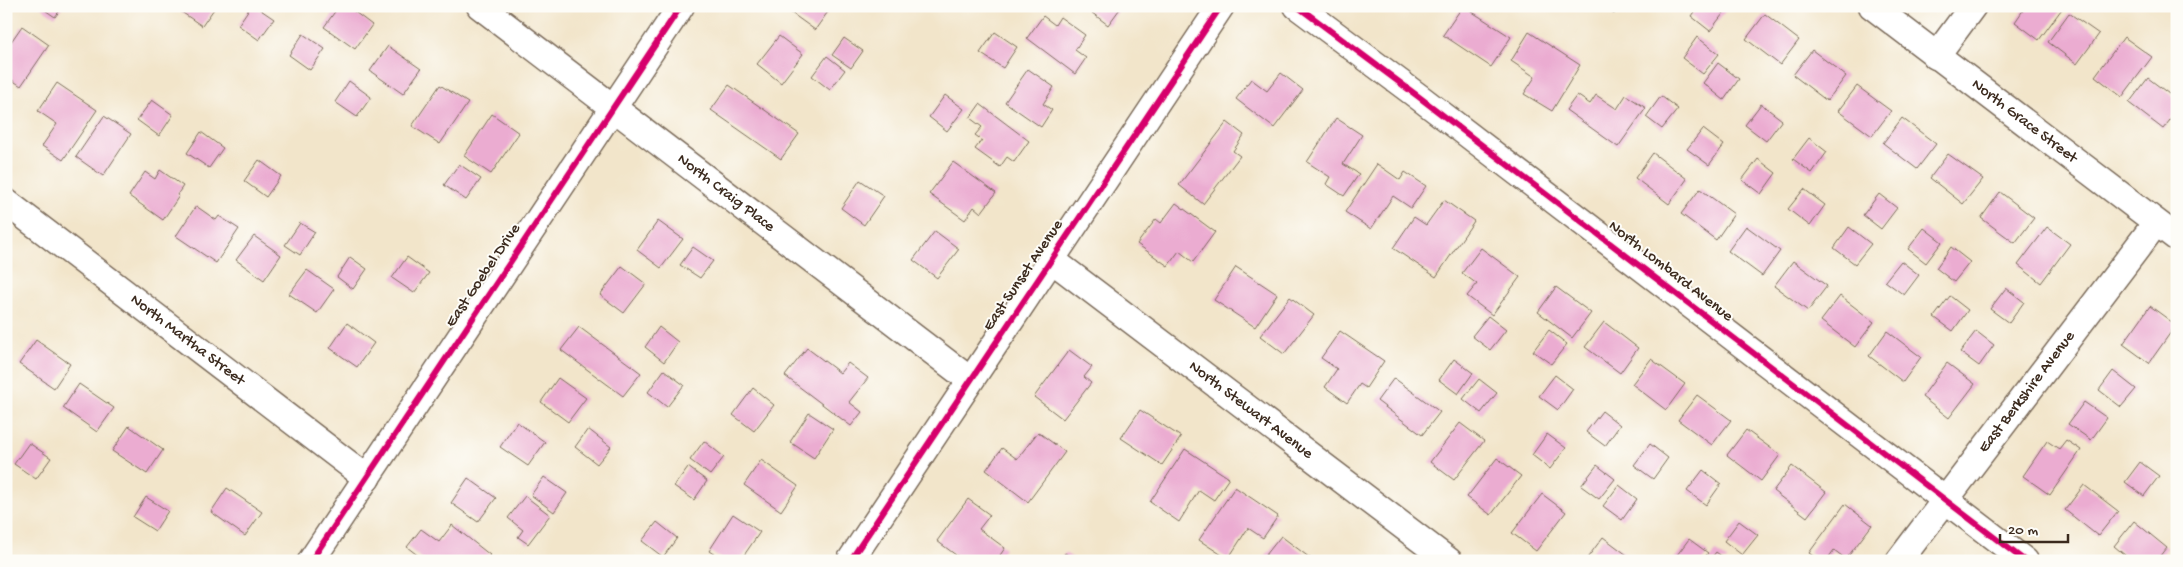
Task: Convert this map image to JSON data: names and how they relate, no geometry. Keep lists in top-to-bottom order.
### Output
{
  "streets": {
    "street": [
      "North Grace Street",
      "North Craig Place",
      "North Lombard Avenue",
      "East Goebel Drive",
      "East Sunset Avenue",
      "North Martha Street",
      "East Berkshire Avenue",
      "North Stewart Avenue"
    ]
  },
  "crossings": [
    ["North Grace Street", "East Berkshire Avenue"],
    ["North Craig Place", "East Goebel Drive"],
    ["North Craig Place", "East Sunset Avenue"],
    ["North Lombard Avenue", "East Berkshire Avenue"],
    ["East Goebel Drive", "North Martha Street"],
    ["East Sunset Avenue", "North Stewart Avenue"]
  ],
  "scale_bar": "20 m"
}
